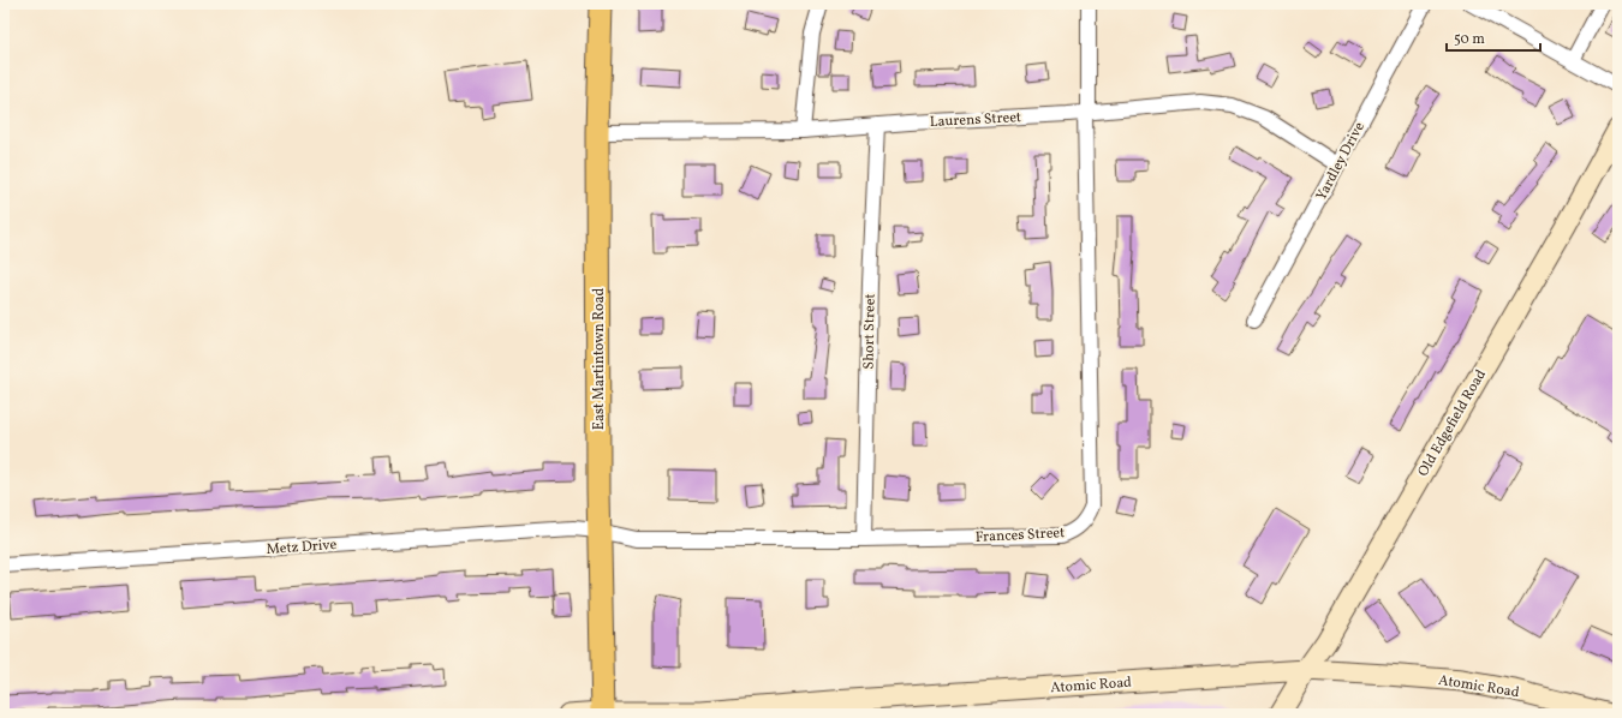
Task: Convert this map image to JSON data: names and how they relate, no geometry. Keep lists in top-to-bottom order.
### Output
{
  "streets": {
    "main road": ["East Martintown Road", "Old Edgefield Road", "Atomic Road"],
    "street": [
      "Laurens Street",
      "Yardley Drive",
      "Short Street",
      "Frances Street",
      "Metz Drive"
    ]
  },
  "crossings": [
    ["Laurens Street", "Yardley Drive"],
    ["Laurens Street", "Short Street"],
    ["Laurens Street", "East Martintown Road"],
    ["Laurens Street", "Frances Street"],
    ["Short Street", "Frances Street"],
    ["East Martintown Road", "Frances Street"],
    ["East Martintown Road", "Metz Drive"],
    ["East Martintown Road", "Atomic Road"],
    ["Old Edgefield Road", "Atomic Road"],
    ["Frances Street", "Metz Drive"]
  ],
  "scale_bar": "50 m"
}
